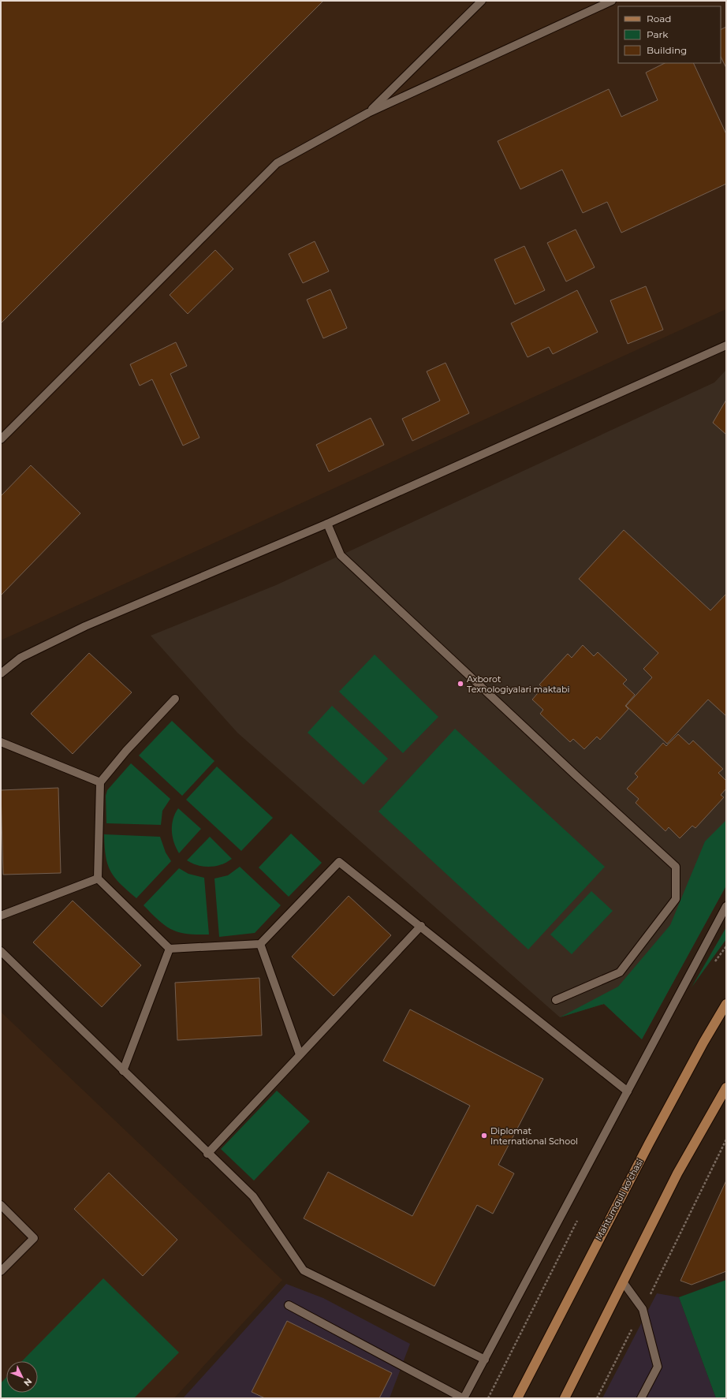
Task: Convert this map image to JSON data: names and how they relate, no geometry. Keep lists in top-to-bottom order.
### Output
{
  "streets": {
    "main road": ["Mahtumquli ko'chasi"]
  },
  "places": ["Axborot Texnologiyalari maktabi", "Diplomat International School"],
  "legend": ["Road", "Park", "Building"],
  "north": "bottom right"
}
